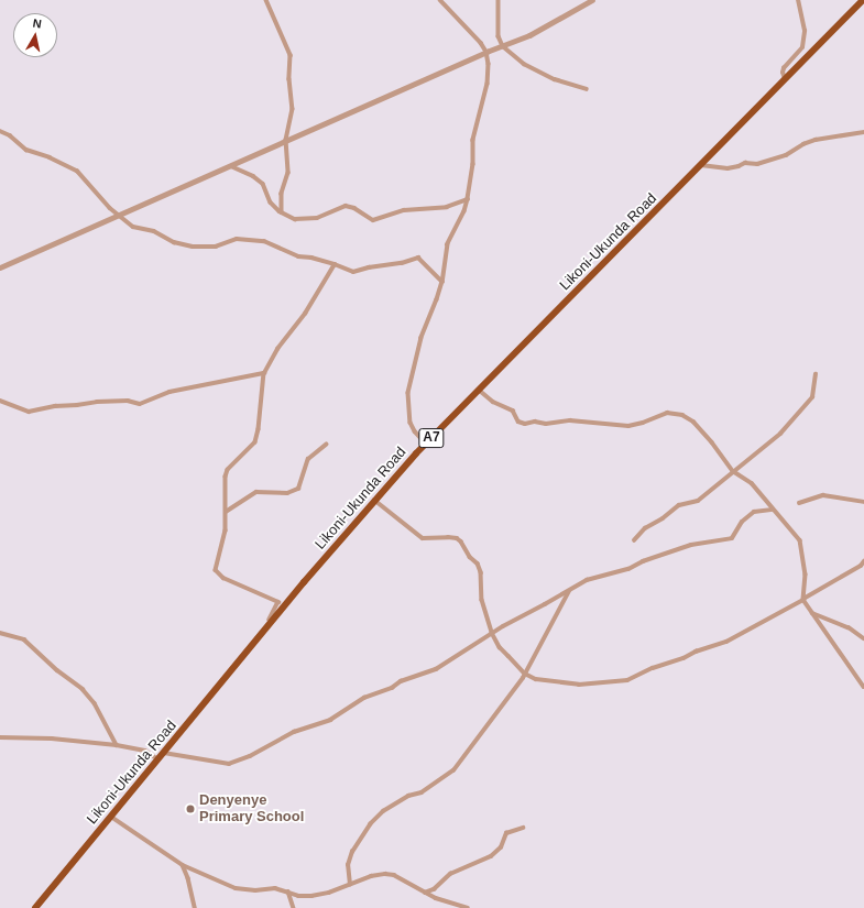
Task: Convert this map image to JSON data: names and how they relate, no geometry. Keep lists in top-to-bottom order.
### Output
{
  "streets": {
    "highway": ["Likoni-Ukunda Road", "A7"]
  },
  "places": ["Denyenye Primary School"],
  "north": "top"
}
